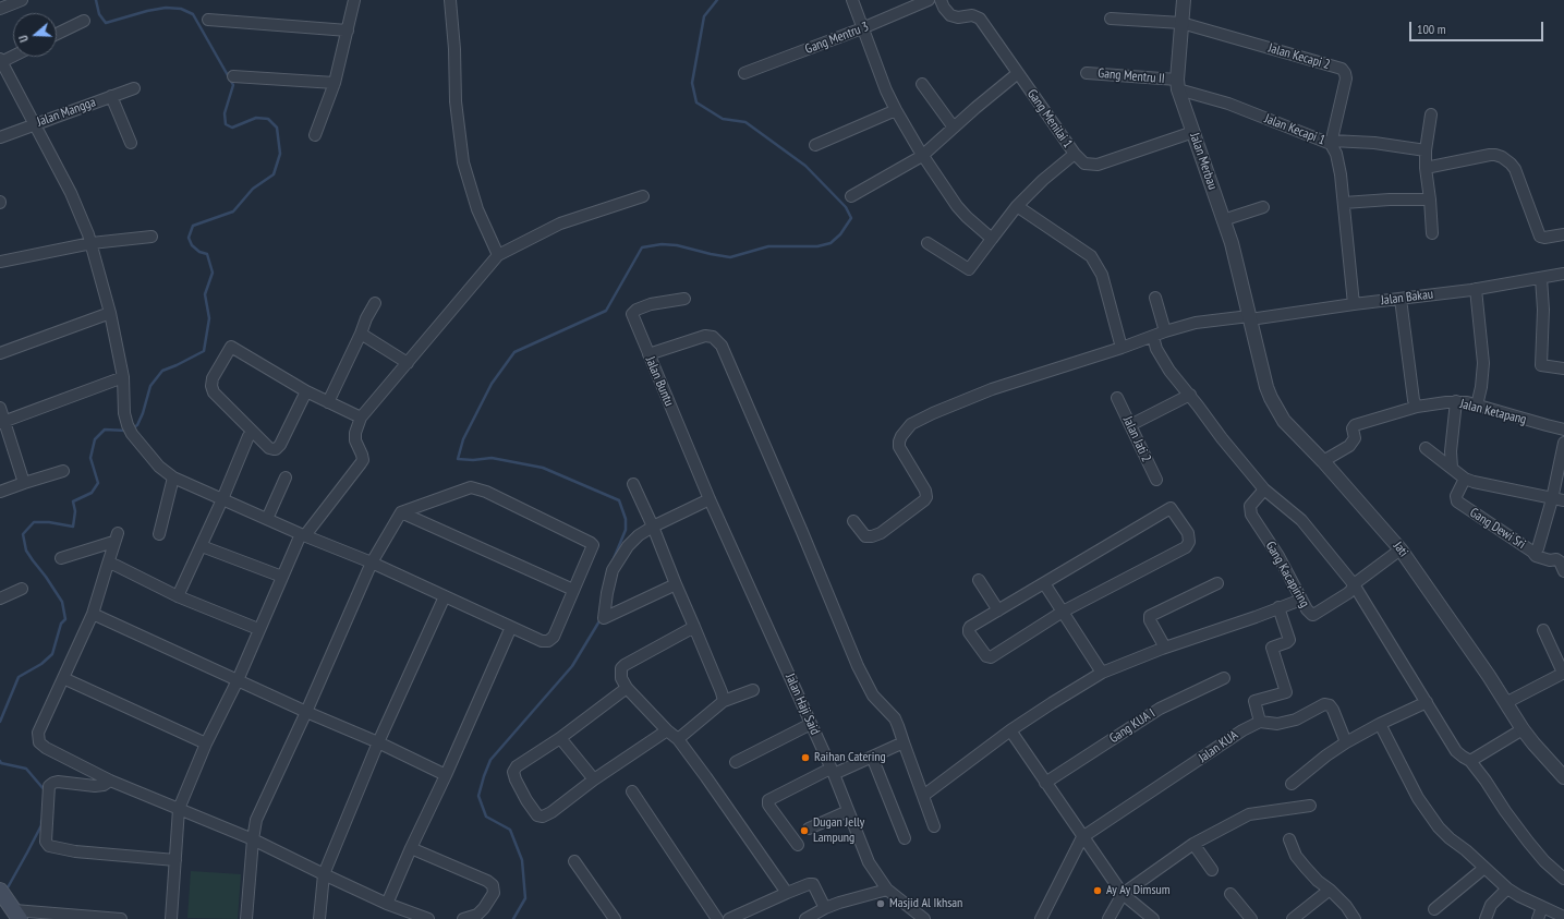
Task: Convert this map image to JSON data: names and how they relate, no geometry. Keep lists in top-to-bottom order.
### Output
{
  "streets": {
    "street": [
      "Gang Mentru 3",
      "Jalan Kecapi 2",
      "Gang Mentru II",
      "Jalan Mangga",
      "Gang Menilai 1",
      "Jalan Kecapi 1",
      "Jalan Merbau",
      "Jalan Bakau",
      "Jalan Buntu",
      "Jalan Ketapang",
      "Jalan Jati 2",
      "Gang Dewi Sri",
      "Jati",
      "Gang Kacapiring",
      "Jalan Haji Said",
      "Gang KUA I",
      "Jalan KUA"
    ]
  },
  "crossings": [
    ["Jalan Kecapi 2", "Jalan Kecapi 1"],
    ["Jalan Kecapi 2", "Jalan Merbau"],
    ["Gang Mentru II", "Jalan Kecapi 1"],
    ["Gang Mentru II", "Jalan Merbau"],
    ["Gang Menilai 1", "Jalan Merbau"],
    ["Jalan Kecapi 1", "Jalan Merbau"],
    ["Jalan Kecapi 1", "Jalan Bakau"],
    ["Jalan Merbau", "Jalan Bakau"],
    ["Jalan Merbau", "Jati"],
    ["Jalan Bakau", "Jati"],
    ["Jalan Buntu", "Jalan Haji Said"],
    ["Jalan Ketapang", "Jati"],
    ["Gang Kacapiring", "Jalan KUA"]
  ],
  "places": [
    "Raihan Catering",
    "Dugan Jelly Lampung",
    "Ay Ay Dimsum",
    "Masjid Al Ikhsan"
  ],
  "scale_bar": "100 m",
  "north": "left"
}
